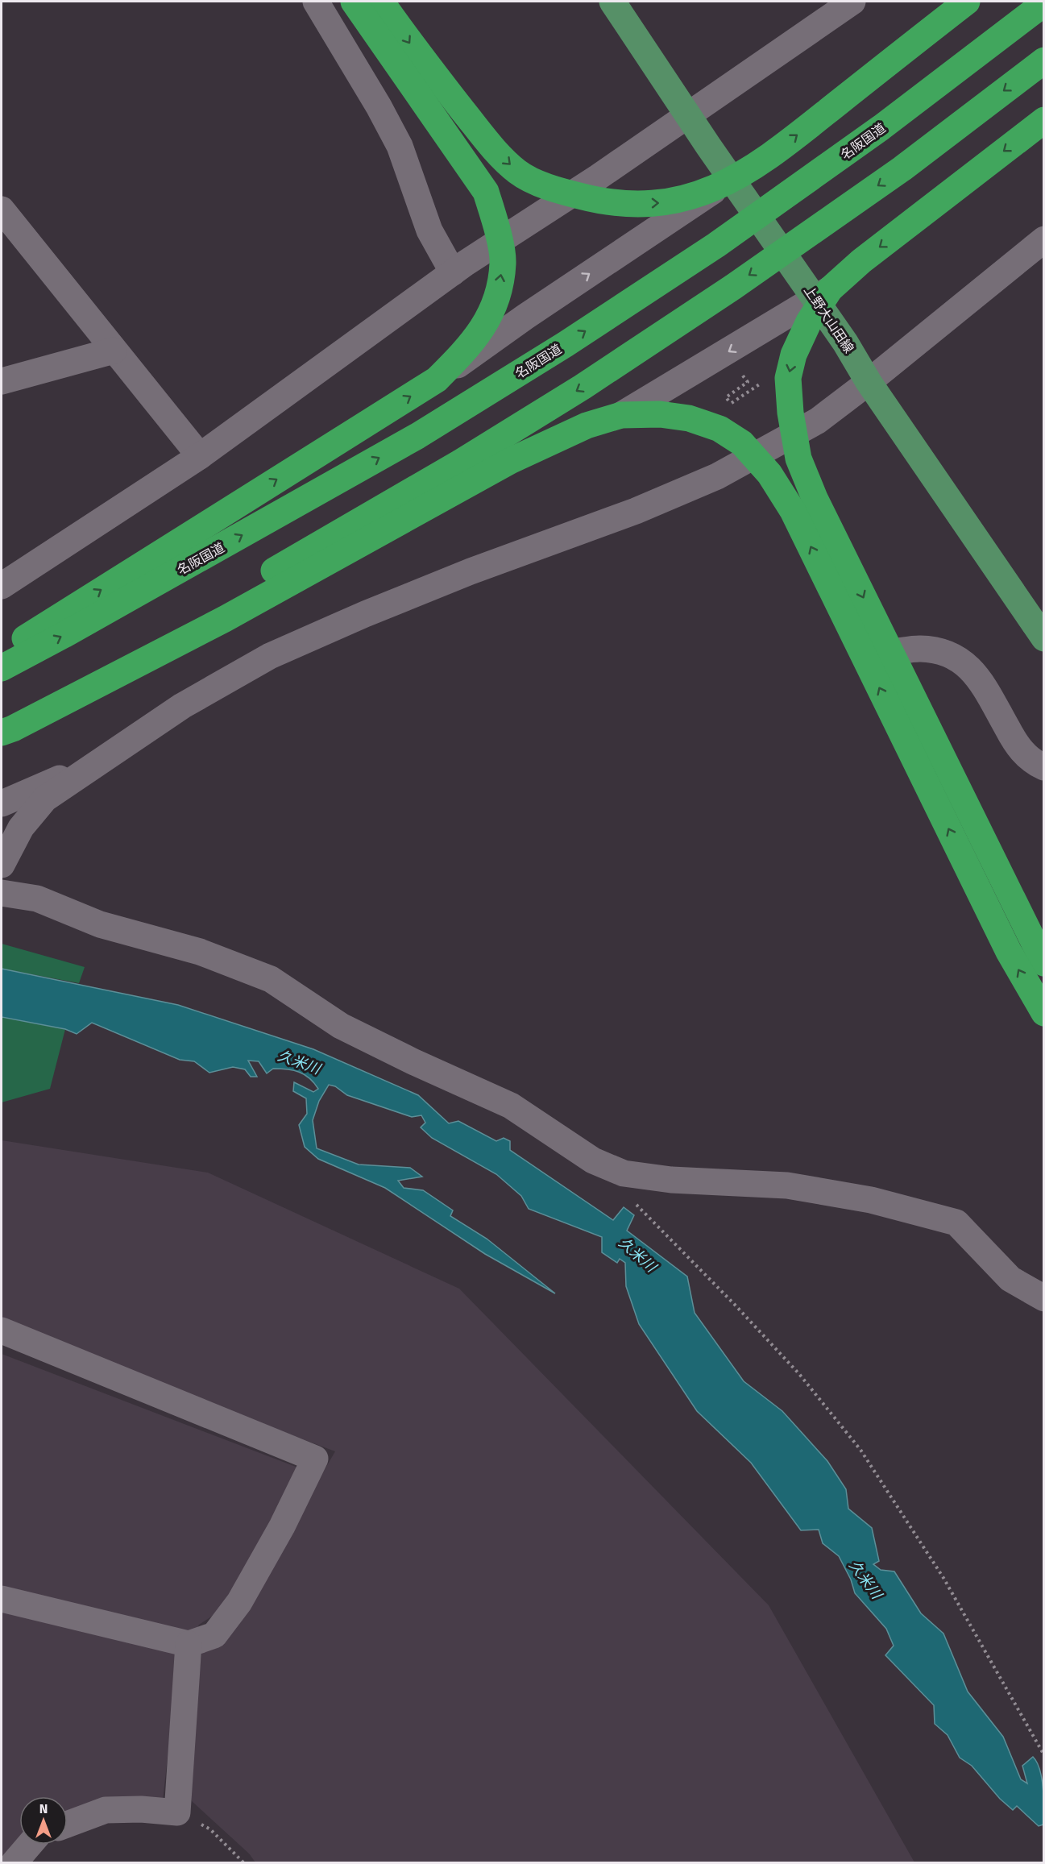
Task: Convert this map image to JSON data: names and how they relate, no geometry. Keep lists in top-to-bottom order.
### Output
{
  "streets": {
    "highway": ["名阪国道"],
    "main road": ["上野大山田線"]
  },
  "water": ["久米川"],
  "north": "top"
}
